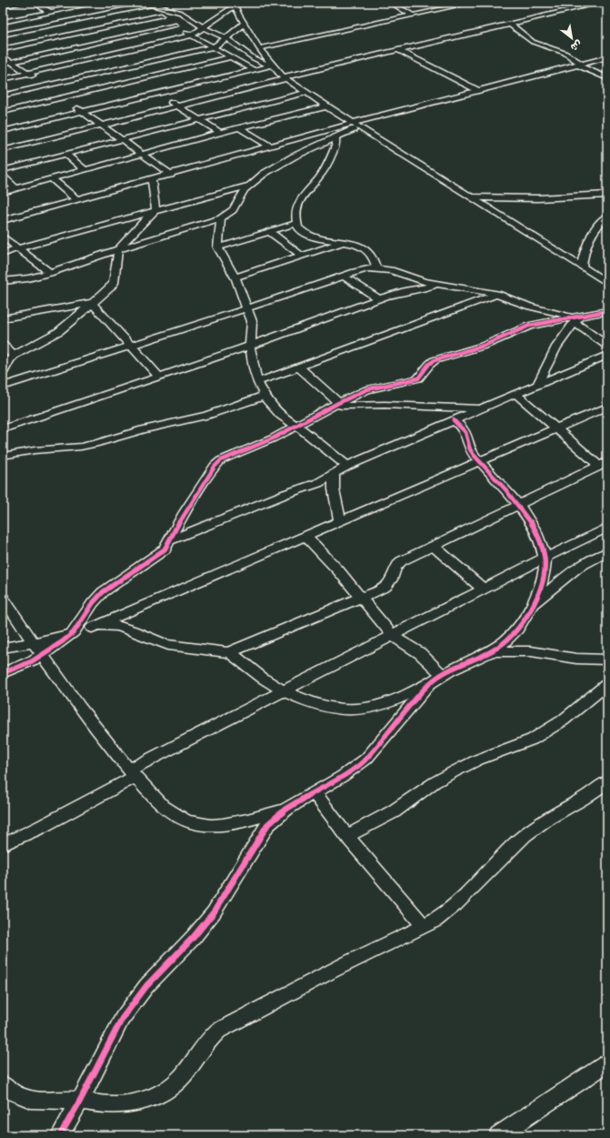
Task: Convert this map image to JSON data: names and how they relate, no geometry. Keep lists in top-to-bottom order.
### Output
{
  "north": "bottom right"
}
